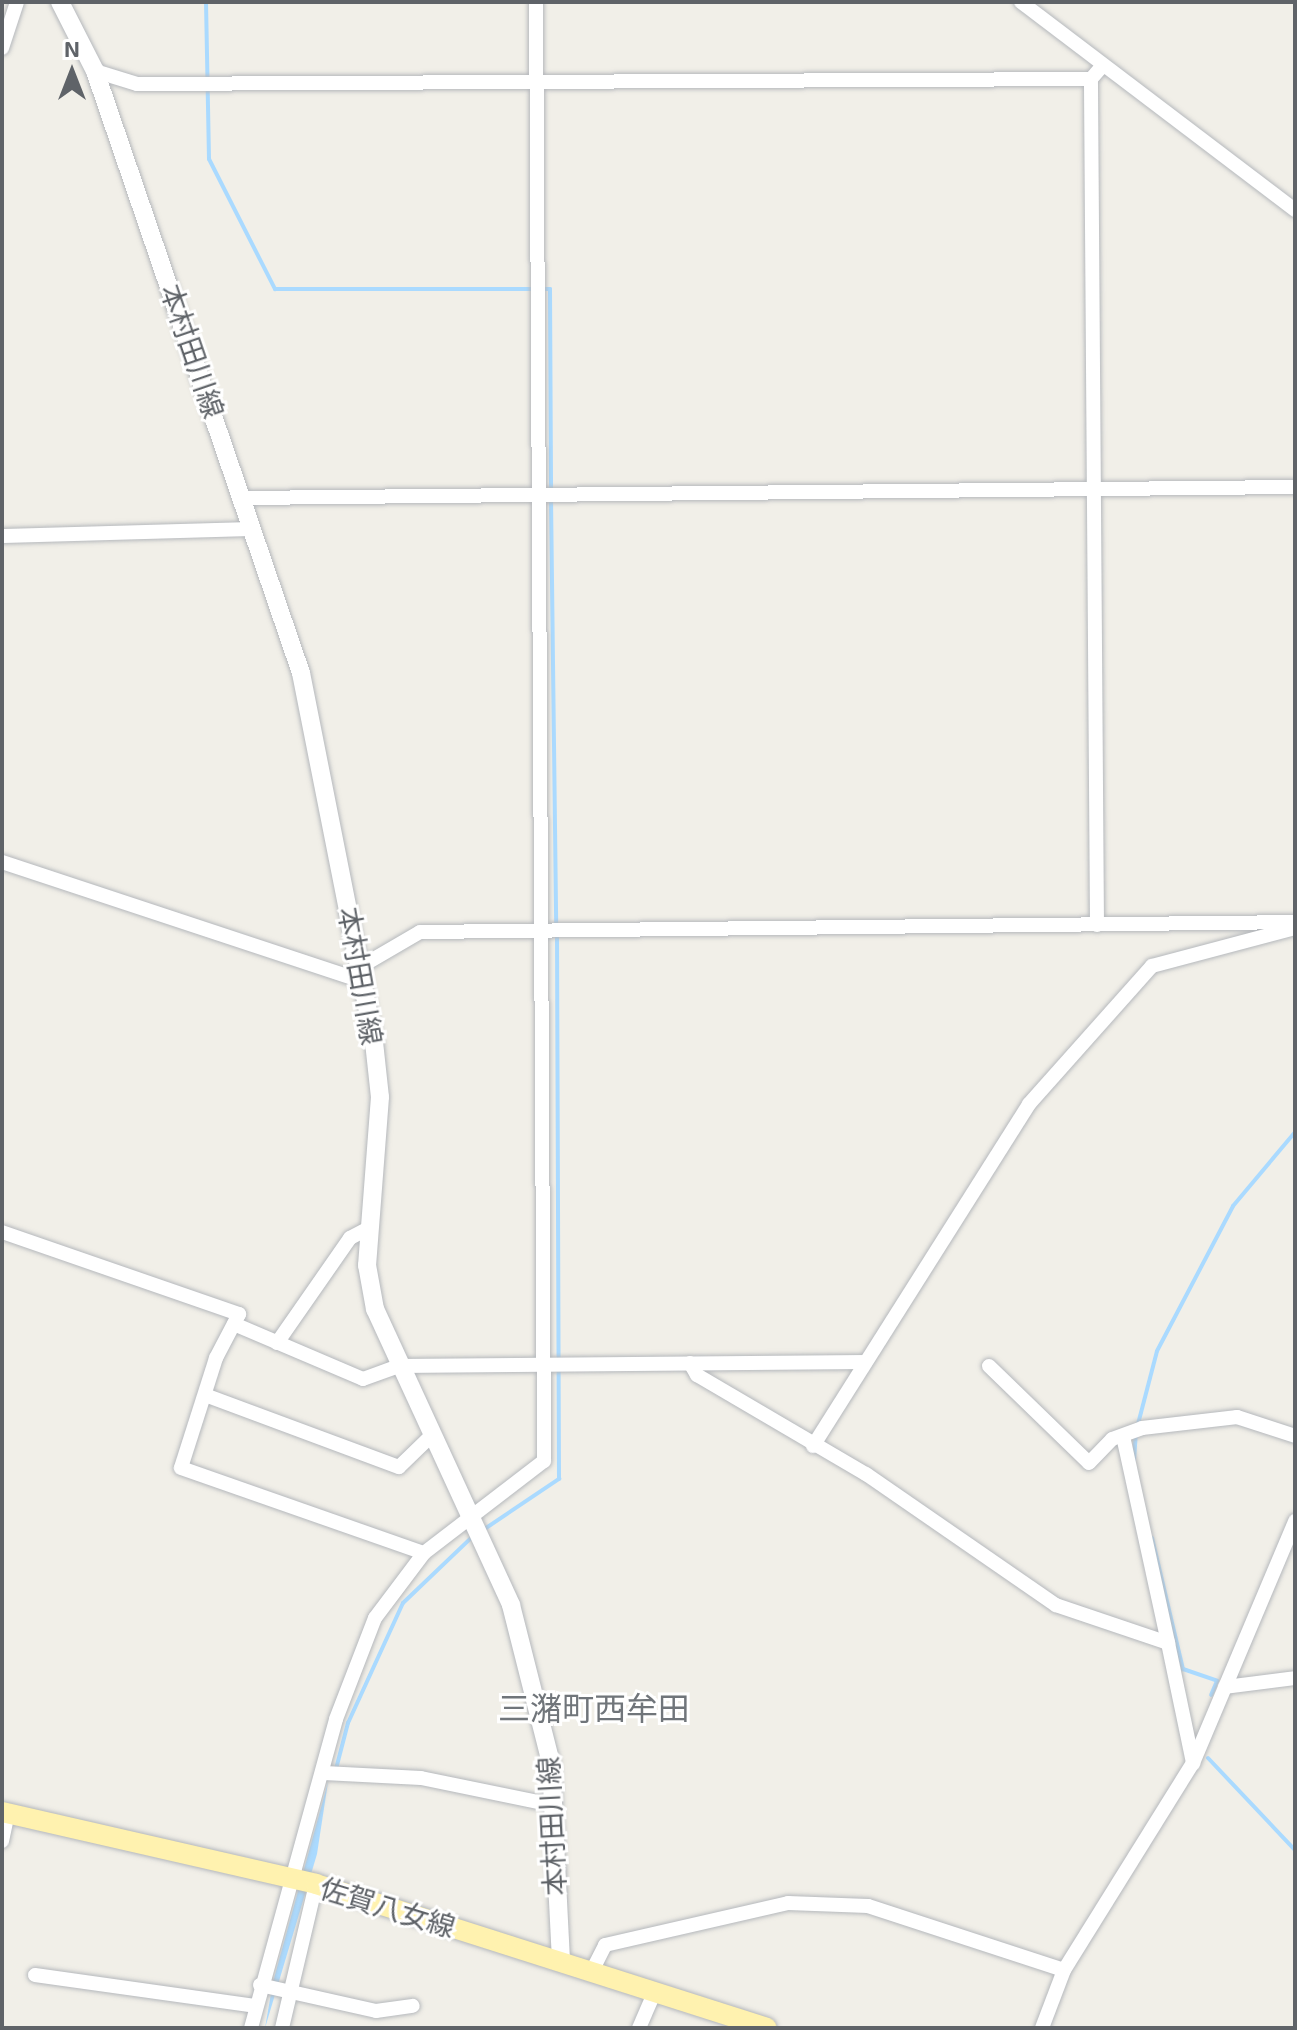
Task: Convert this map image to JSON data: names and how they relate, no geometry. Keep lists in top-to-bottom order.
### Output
{
  "streets": {
    "main road": ["本村田川線", "佐賀八女線"]
  },
  "crossings": [
    ["本村田川線", "佐賀八女線"]
  ],
  "districts": ["三潴町西牟田"],
  "north": "top"
}
